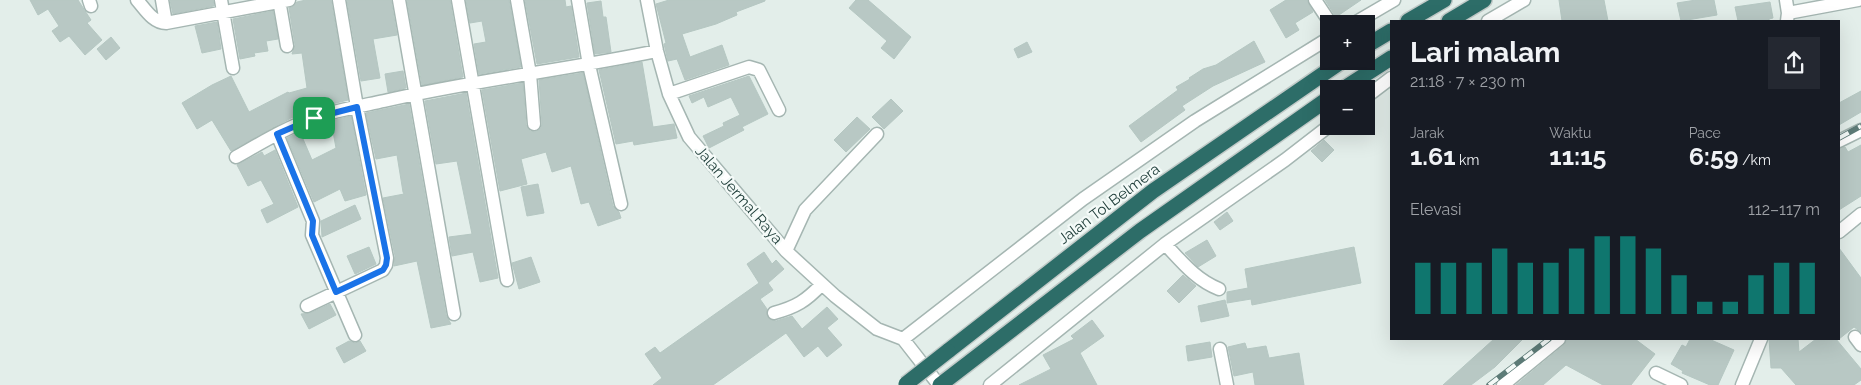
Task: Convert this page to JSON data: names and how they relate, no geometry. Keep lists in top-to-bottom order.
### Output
{
  "streets": {
    "highway": ["Jalan Tol Belmera"],
    "street": ["Jalan Jermal Raya"]
  },
  "page": {
    "map_buttons": ["+", "−"],
    "heading": ["Lari malam", "21:18 · 7 × 230 m"],
    "stats": [
      ["Jarak", "1.61 km"],
      ["Waktu", "11:15"],
      ["Pace", "6:59 /km"]
    ],
    "chart": ["Elevasi", "112–117 m"]
  }
}
